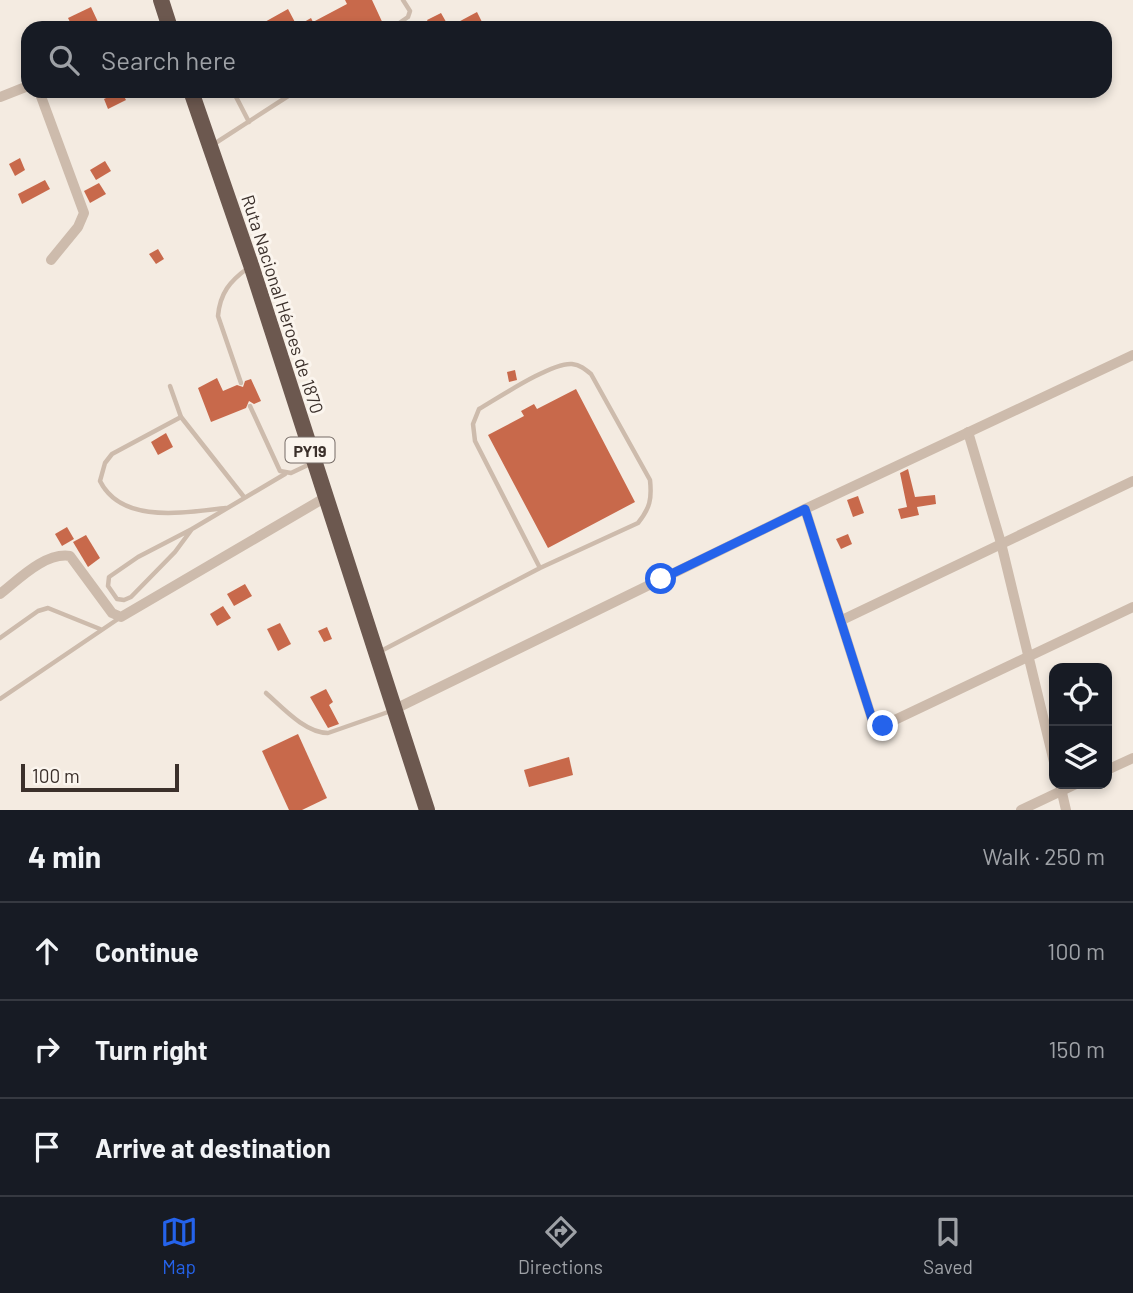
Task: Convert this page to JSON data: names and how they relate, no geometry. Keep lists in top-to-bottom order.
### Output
{
  "streets": {
    "highway": ["Ruta Nacional Héroes de 1870", "PY19"]
  },
  "scale_bar": "100 m",
  "page": {
    "search": "Search here",
    "scale": "100 m",
    "heading": ["4 min", "Walk · 250 m"],
    "list": [
      ["Continue", "100 m"],
      ["Turn right", "150 m"],
      "Arrive at destination"
    ],
    "nav": ["Map", "Directions", "Saved"]
  }
}
